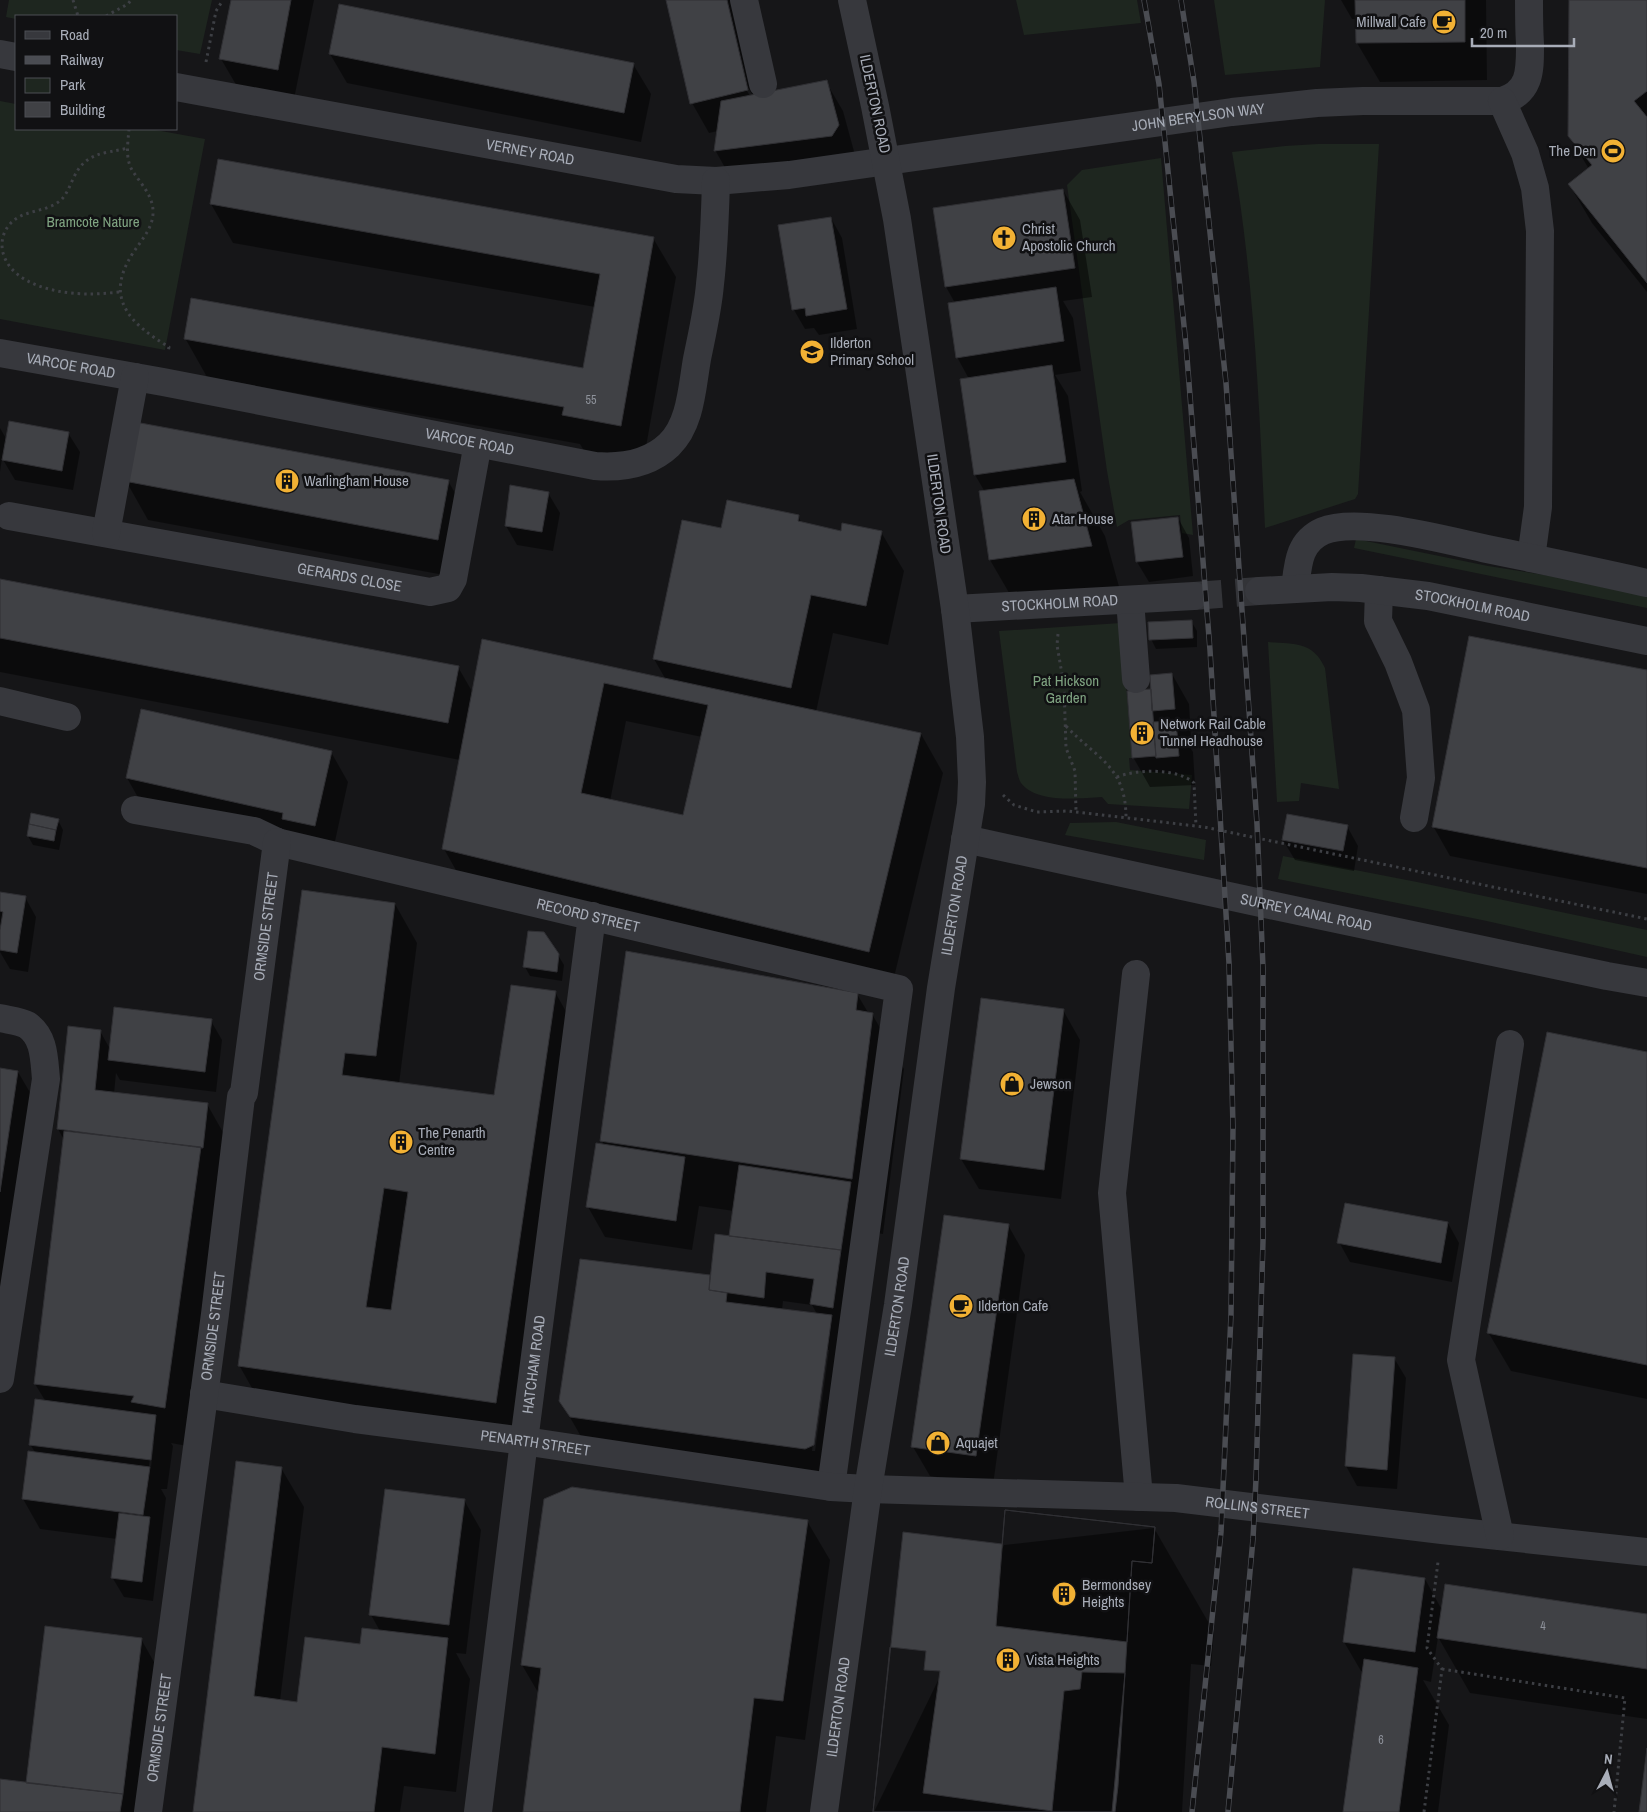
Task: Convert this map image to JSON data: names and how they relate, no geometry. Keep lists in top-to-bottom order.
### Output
{
  "streets": {
    "street": [
      "ILDERTON ROAD",
      "JOHN BERYLSON WAY",
      "VERNEY ROAD",
      "VARCOE ROAD",
      "GERARDS CLOSE",
      "STOCKHOLM ROAD",
      "SURREY CANAL ROAD",
      "RECORD STREET",
      "ORMSIDE STREET",
      "HATCHAM ROAD",
      "PENARTH STREET",
      "ROLLINS STREET"
    ]
  },
  "crossings": [
    ["ILDERTON ROAD", "JOHN BERYLSON WAY"],
    ["ILDERTON ROAD", "VERNEY ROAD"],
    ["ILDERTON ROAD", "STOCKHOLM ROAD"],
    ["ILDERTON ROAD", "SURREY CANAL ROAD"],
    ["ILDERTON ROAD", "PENARTH STREET"],
    ["ILDERTON ROAD", "ROLLINS STREET"],
    ["JOHN BERYLSON WAY", "VERNEY ROAD"],
    ["VERNEY ROAD", "VARCOE ROAD"],
    ["VARCOE ROAD", "GERARDS CLOSE"],
    ["RECORD STREET", "ORMSIDE STREET"],
    ["RECORD STREET", "HATCHAM ROAD"],
    ["RECORD STREET", "PENARTH STREET"],
    ["ORMSIDE STREET", "PENARTH STREET"],
    ["HATCHAM ROAD", "PENARTH STREET"],
    ["PENARTH STREET", "ROLLINS STREET"]
  ],
  "parks": ["Bramcote Nature", "Pat Hickson Garden"],
  "places": {
    "cafe": ["Millwall Cafe", "Ilderton Cafe"],
    "sports": ["The Den"],
    "church": ["Christ Apostolic Church"],
    "school or university": ["Ilderton Primary School"],
    "building": [
      "Warlingham House",
      "Atar House",
      "Network Rail Cable Tunnel Headhouse",
      "The Penarth Centre",
      "Bermondsey Heights",
      "Vista Heights"
    ],
    "shop": ["Jewson", "Aquajet"]
  },
  "house_numbers": ["55", "4", "6"],
  "legend": [
    "Road",
    "Railway",
    "Park",
    "Building"
  ],
  "scale_bar": "20 m",
  "north": "top"
}
